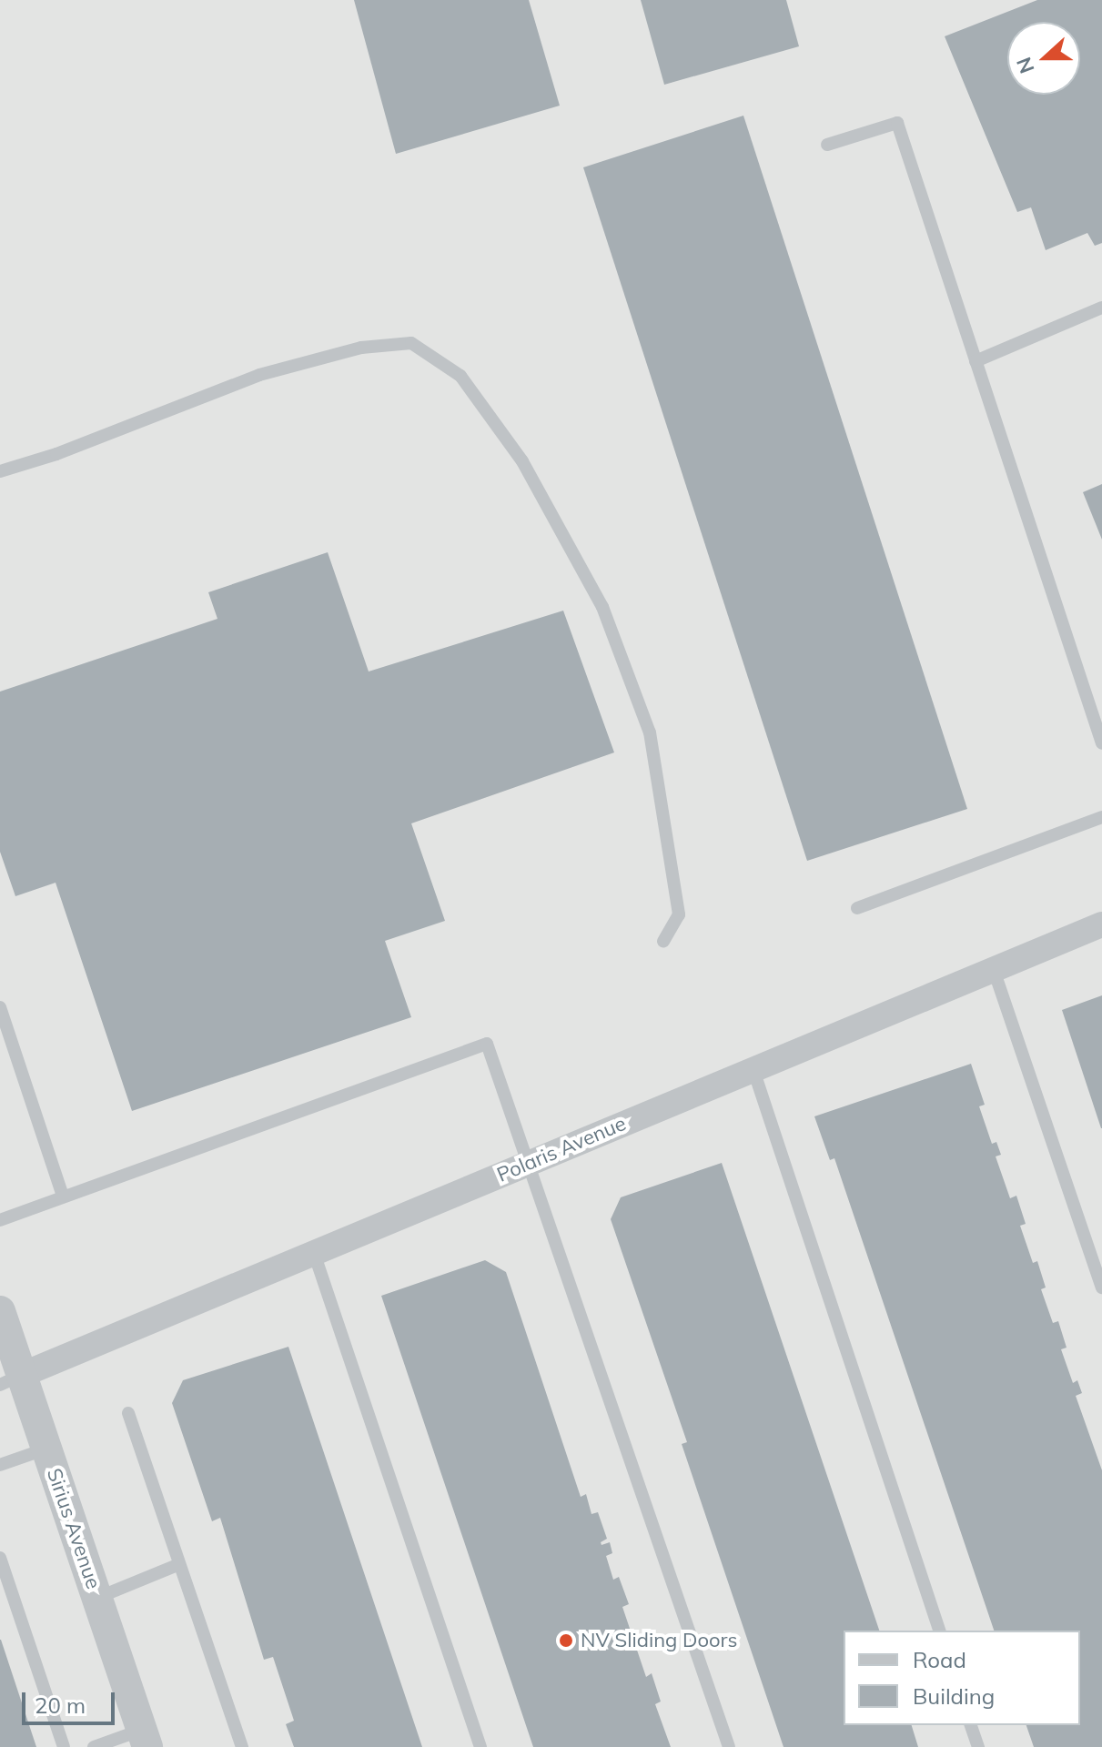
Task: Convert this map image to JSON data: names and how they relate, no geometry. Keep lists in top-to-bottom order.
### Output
{
  "streets": {
    "street": ["Polaris Avenue", "Sirius Avenue"]
  },
  "crossings": [
    ["Polaris Avenue", "Sirius Avenue"]
  ],
  "places": ["NV Sliding Doors"],
  "legend": ["Road", "Building"],
  "scale_bar": "20 m",
  "north": "left"
}
